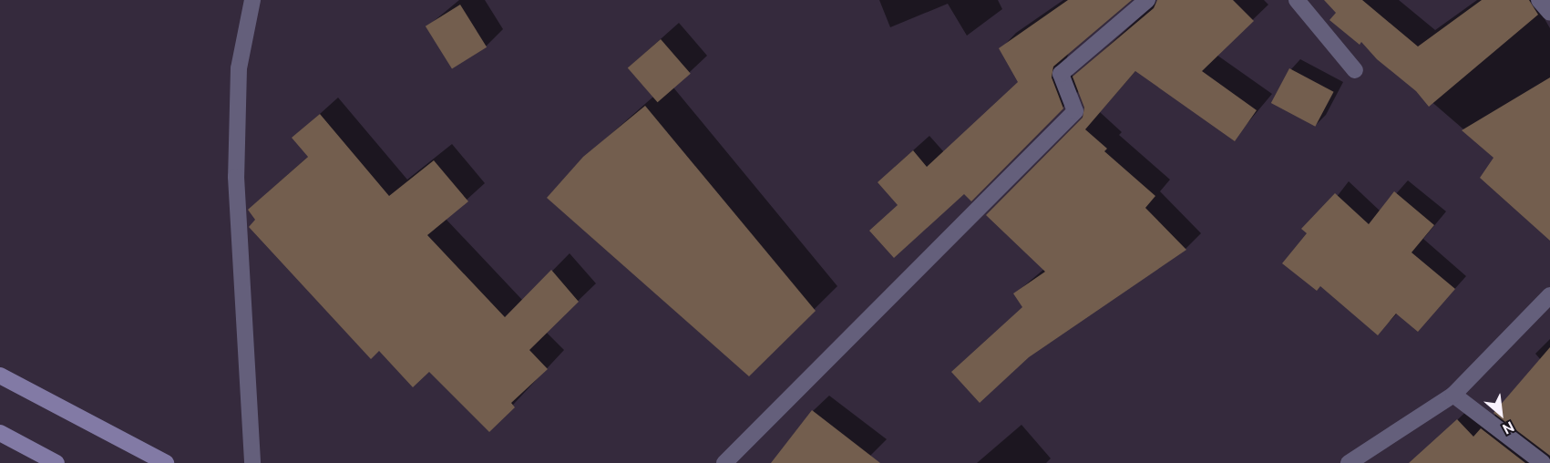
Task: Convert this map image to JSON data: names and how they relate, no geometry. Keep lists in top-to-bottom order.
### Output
{
  "north": "bottom right"
}
